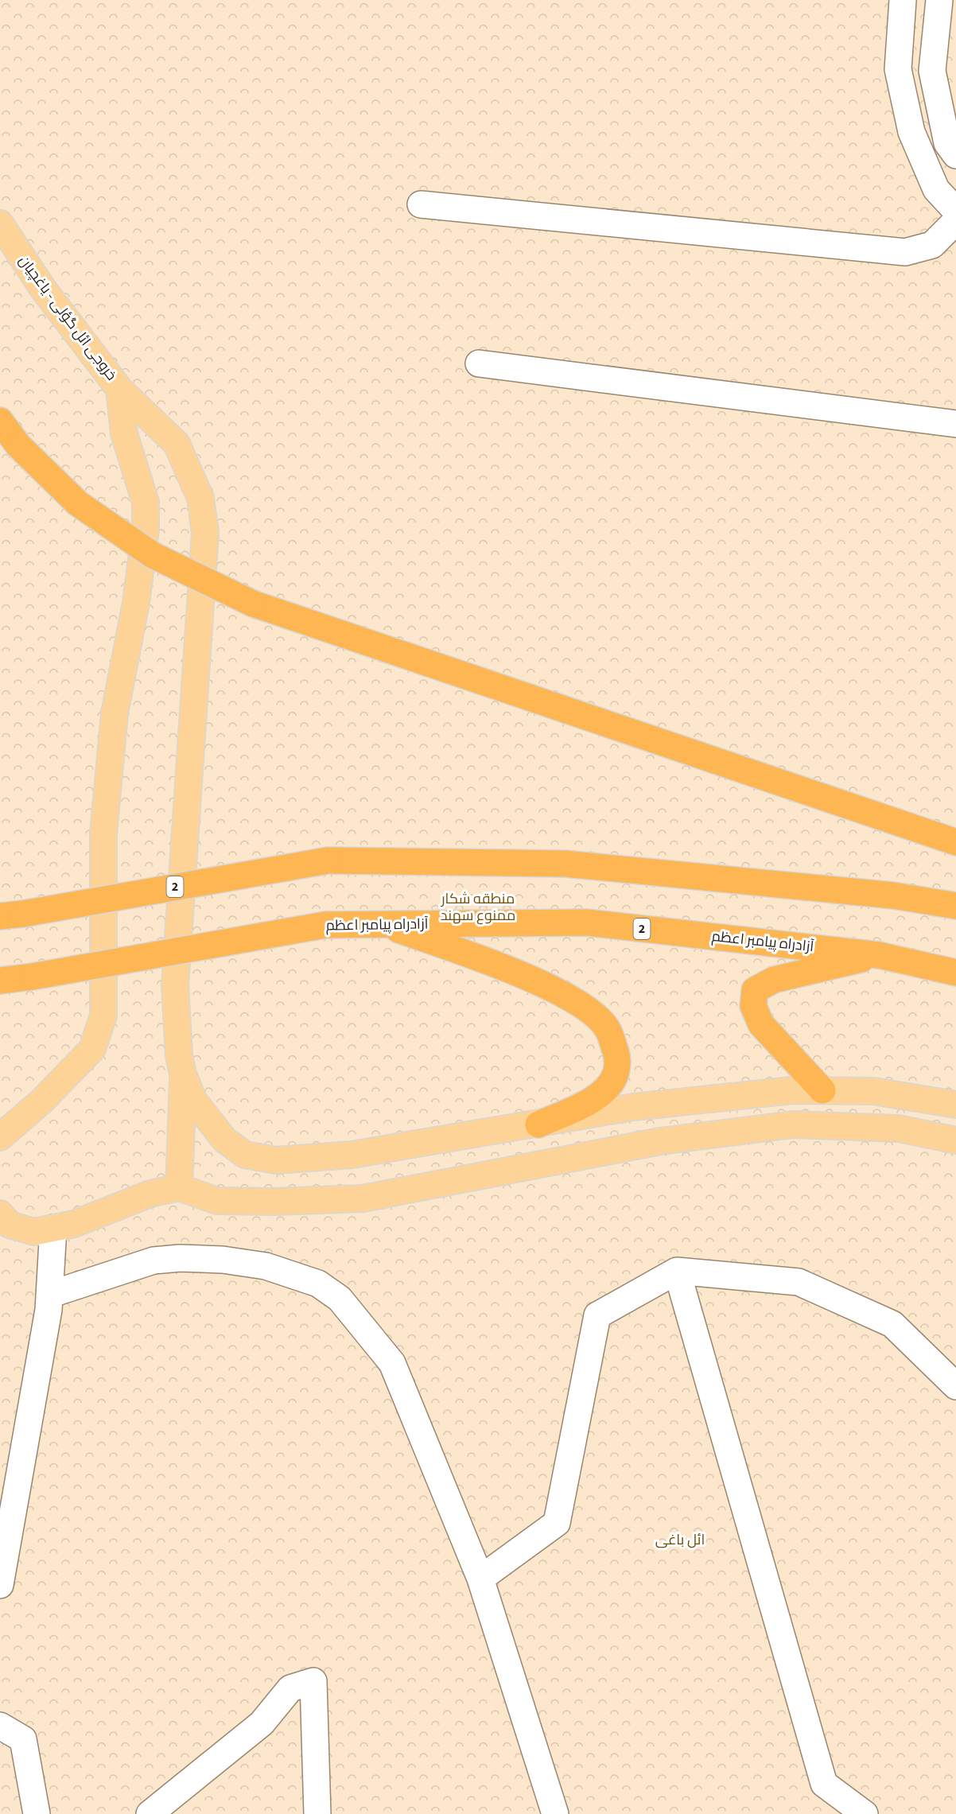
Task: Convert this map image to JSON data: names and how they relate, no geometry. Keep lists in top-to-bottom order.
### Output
{
  "streets": {
    "highway": ["2", "آزادراه پیامبر اعظم"],
    "main road": ["خروجی ائل گؤلی - یاغچیان"]
  },
  "parks": ["منطقه شکار ممنوع سهند", "ائل باغی"]
}
